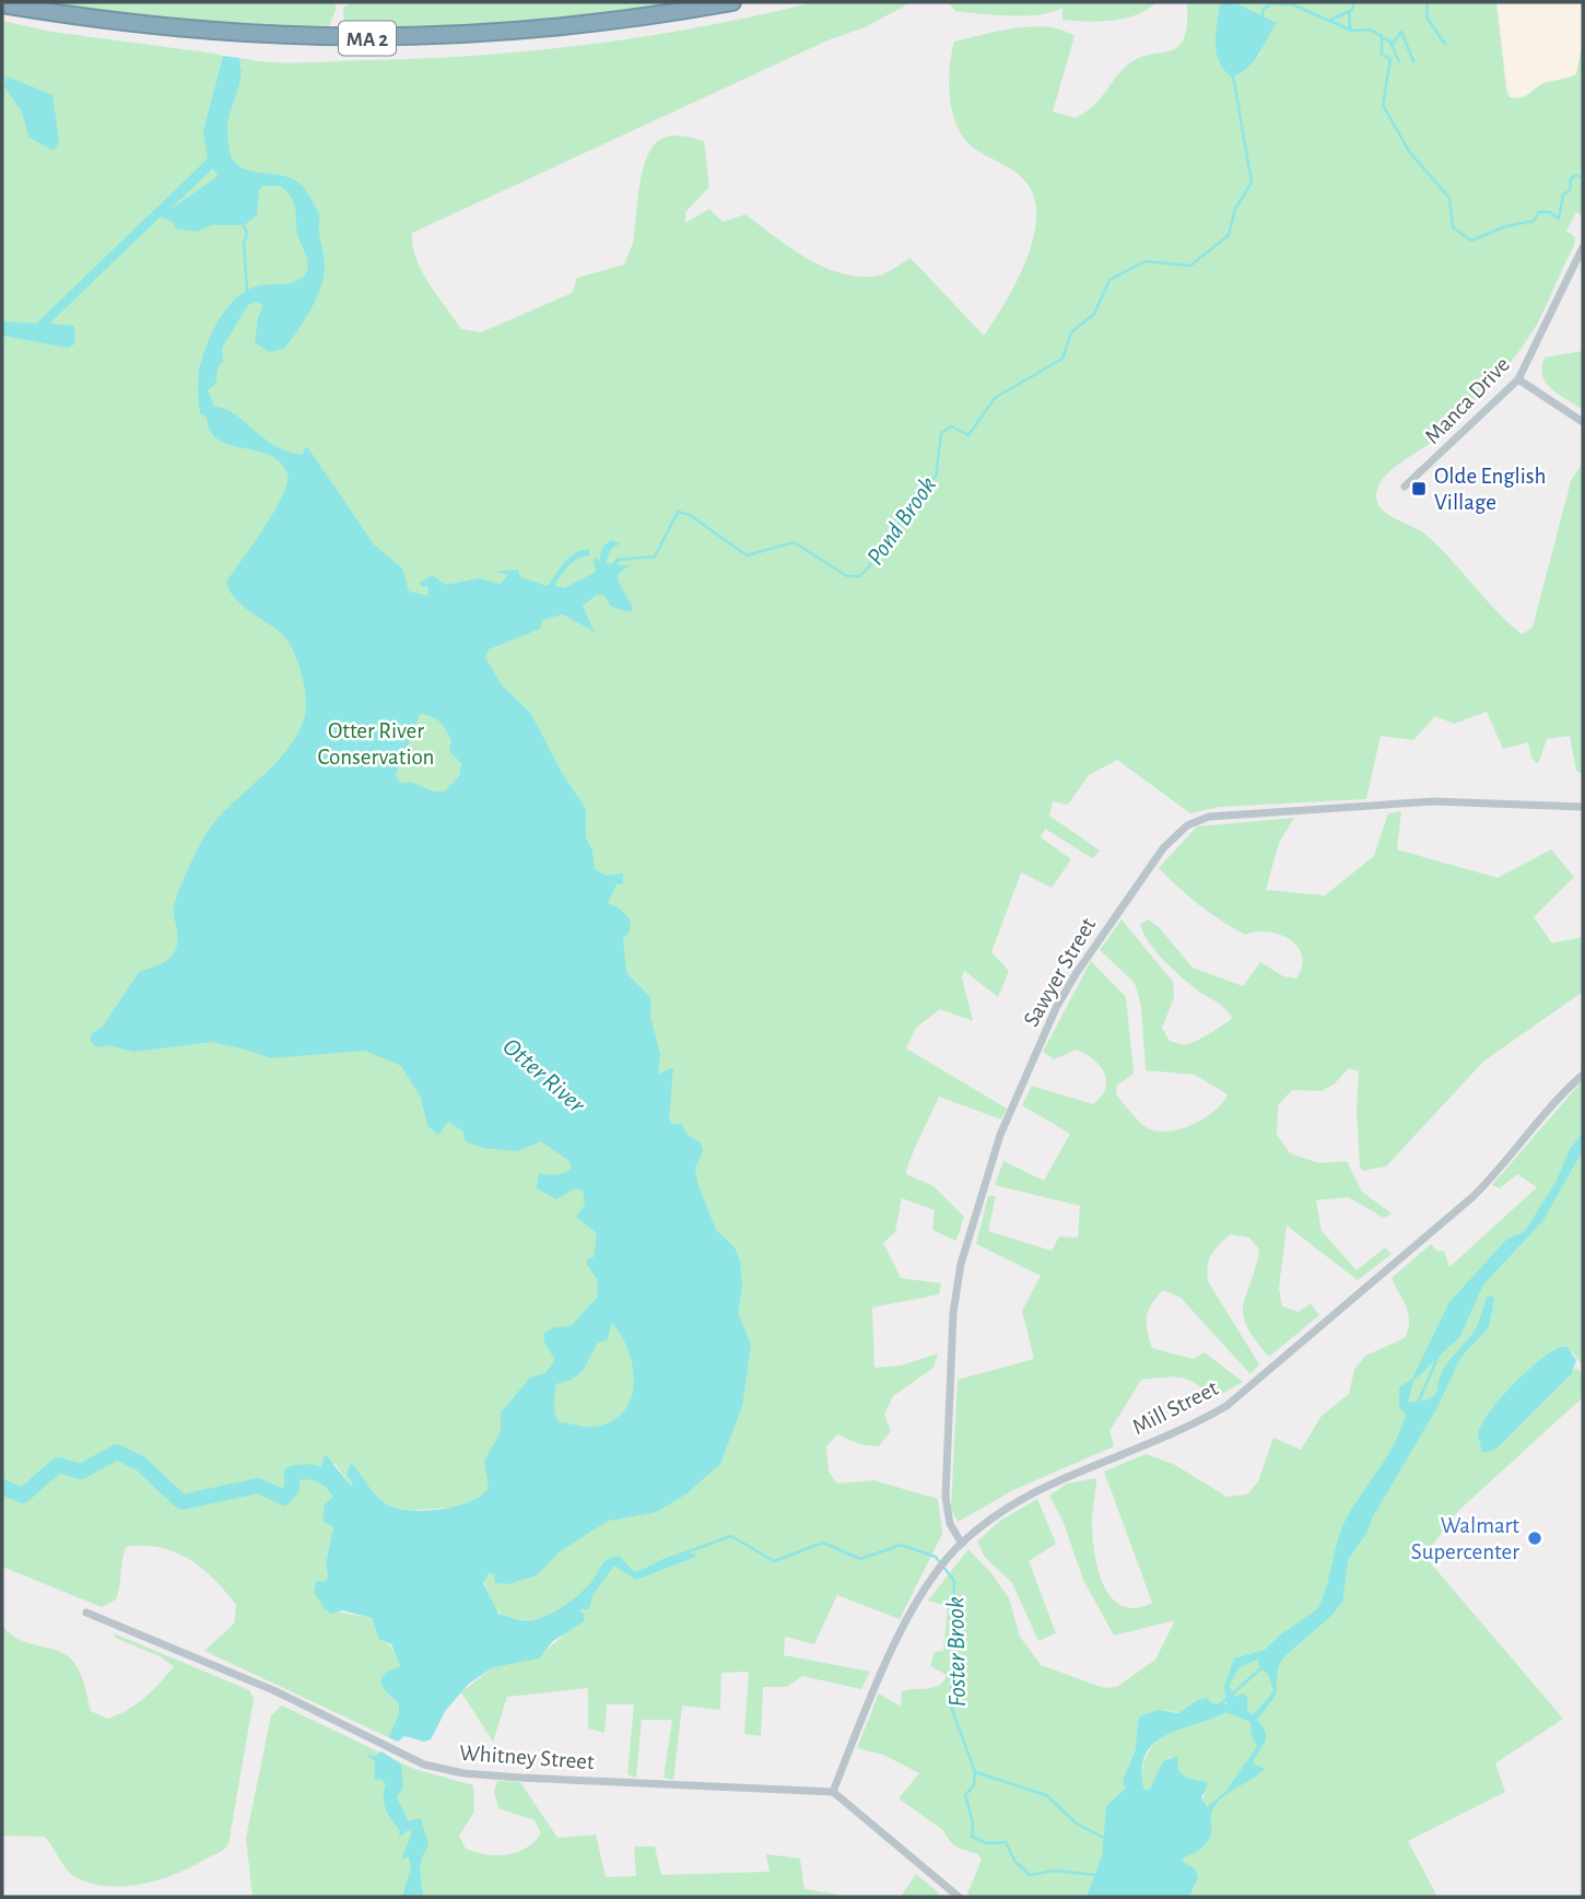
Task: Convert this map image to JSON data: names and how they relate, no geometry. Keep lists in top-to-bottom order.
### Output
{
  "streets": {
    "highway": ["MA 2"],
    "street": [
      "Manca Drive",
      "Sawyer Street",
      "Mill Street",
      "Whitney Street"
    ]
  },
  "crossings": [
    ["Sawyer Street", "Mill Street"],
    ["Mill Street", "Whitney Street"]
  ],
  "water": ["Pond Brook", "Otter River", "Foster Brook"],
  "parks": ["Otter River Conservation"],
  "places": {
    "transit": ["Olde English Village"],
    "other": ["Walmart Supercenter"]
  }
}
